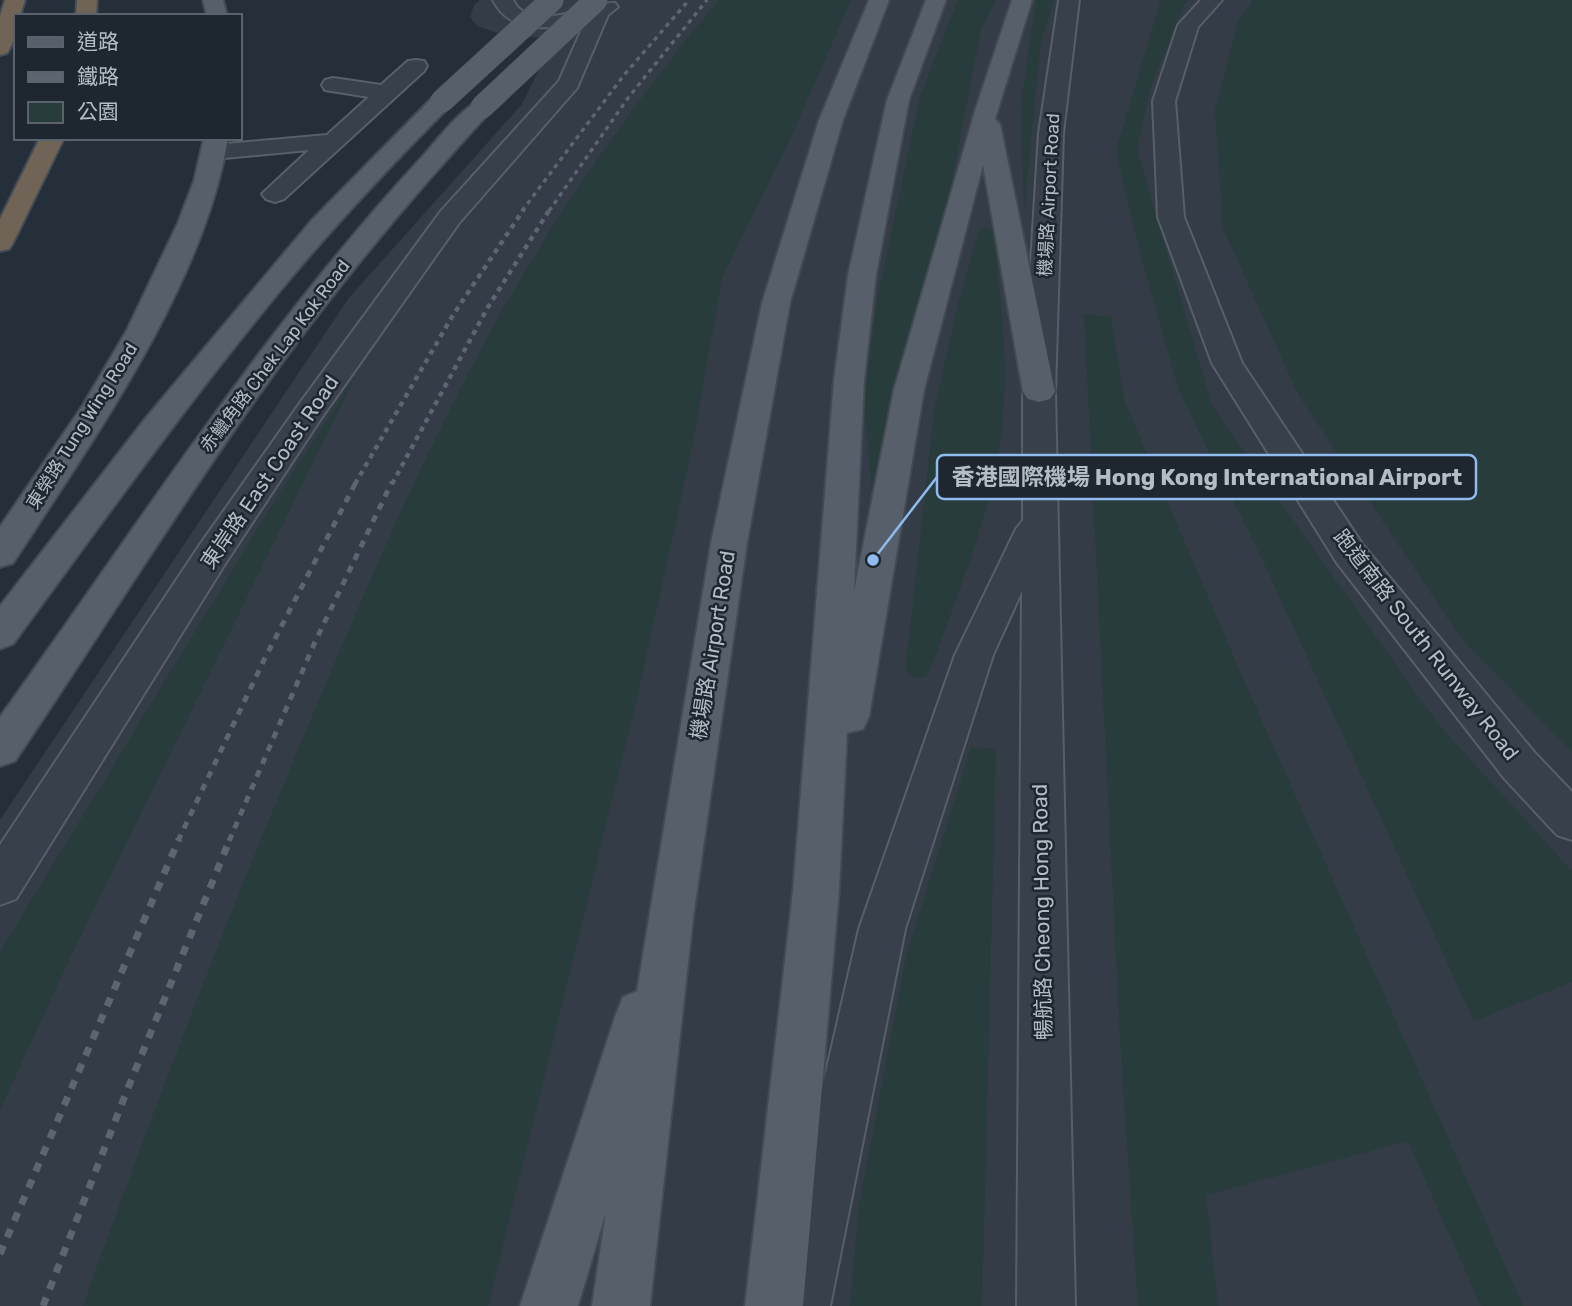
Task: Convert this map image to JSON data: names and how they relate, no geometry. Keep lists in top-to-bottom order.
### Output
{
  "streets": {
    "main road": ["機場路 Airport Road", "赤鱲角路 Chek Lap Kok Road", "東榮路 Tung Wing Road"],
    "street": ["東岸路 East Coast Road", "跑道南路 South Runway Road", "暢航路 Cheong Hong Road"]
  },
  "crossings": [
    ["機場路 Airport Road", "暢航路 Cheong Hong Road"],
    ["赤鱲角路 Chek Lap Kok Road", "東岸路 East Coast Road"]
  ],
  "places": ["香港國際機場 Hong Kong International Airport"],
  "legend": ["道路", "鐵路", "公園"]
}
